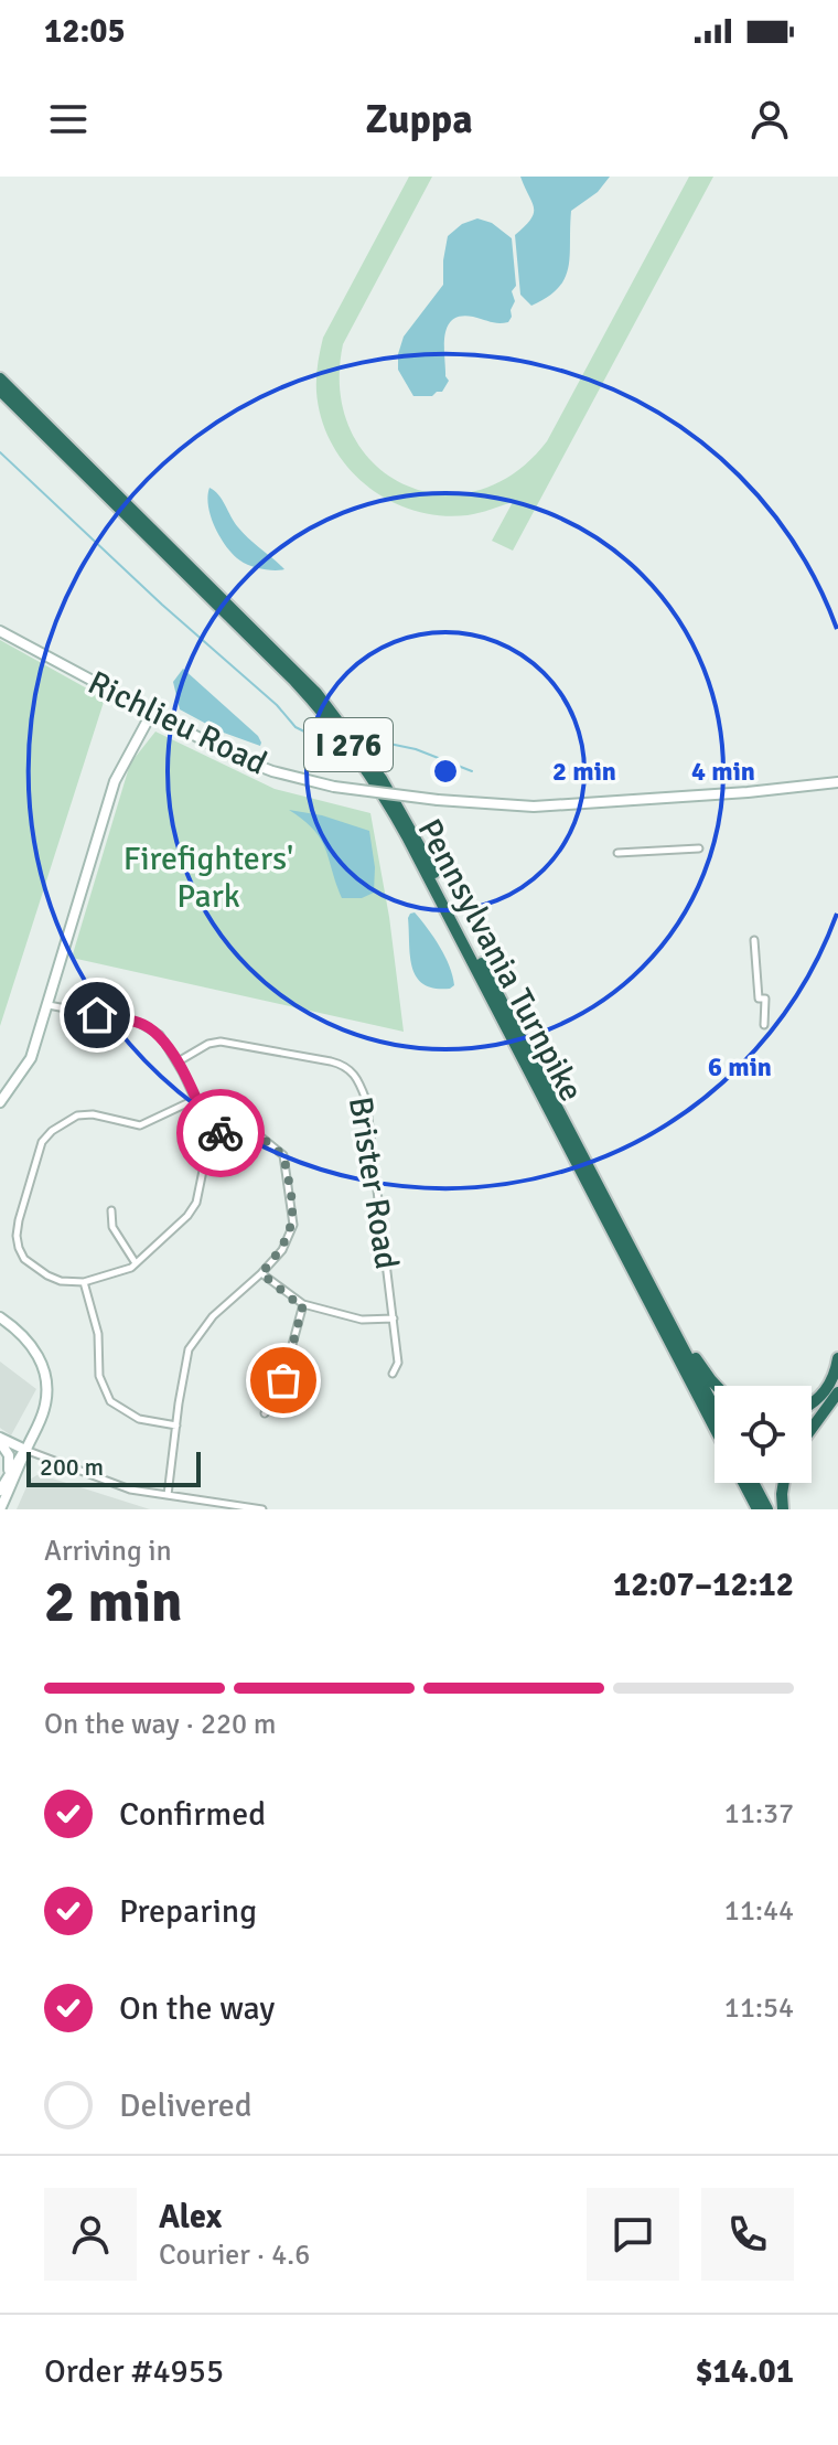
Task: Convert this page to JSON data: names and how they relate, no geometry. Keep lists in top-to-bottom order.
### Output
{
  "streets": {
    "highway": ["I 276", "Pennsylvania Turnpike"],
    "main road": ["Richlieu Road"],
    "street": ["Brister Road"]
  },
  "parks": ["Firefighters' Park"],
  "scale_bar": "200 m",
  "page": {
    "status": "12:05",
    "header": "Zuppa",
    "scale": "200 m",
    "heading": ["2 min", "Arriving in", "12:07–12:12"],
    "panel": [
      "Alex",
      "Courier · 4.6",
      "Order #4955",
      "$14.01"
    ],
    "bar": "On the way · 220 m",
    "list": [
      ["Confirmed", "11:37"],
      ["Preparing", "11:44"],
      ["On the way", "11:54"],
      "Delivered"
    ]
  },
  "rings": ["2 min", "4 min", "6 min"]
}
